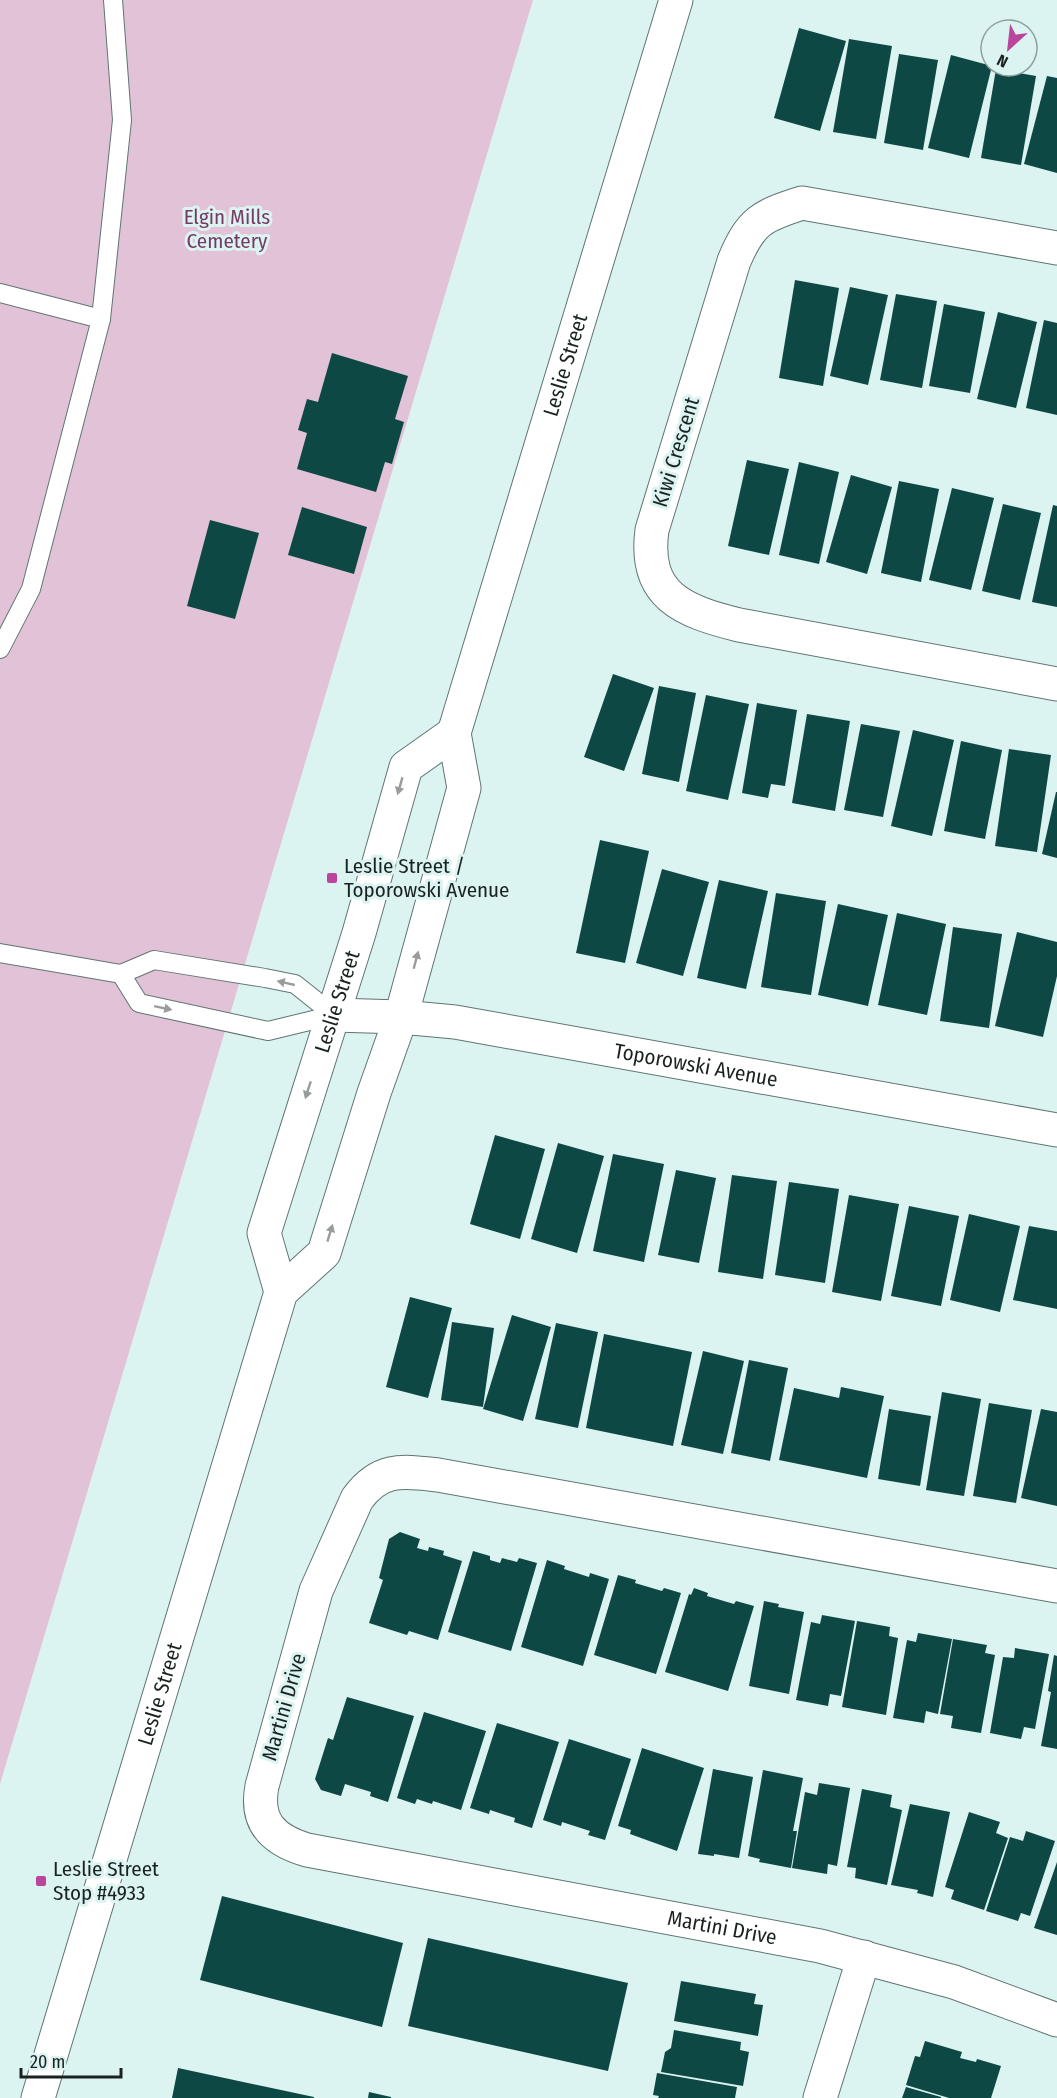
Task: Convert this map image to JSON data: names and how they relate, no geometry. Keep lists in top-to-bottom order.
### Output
{
  "streets": {
    "street": [
      "Leslie Street",
      "Kiwi Crescent",
      "Toporowski Avenue",
      "Martini Drive"
    ]
  },
  "crossings": [
    ["Leslie Street", "Toporowski Avenue"]
  ],
  "parks": ["Elgin Mills Cemetery"],
  "places": {
    "transit": ["Leslie Street / Toporowski Avenue", "Leslie Street Stop #4933"]
  },
  "scale_bar": "20 m",
  "north": "bottom left"
}
